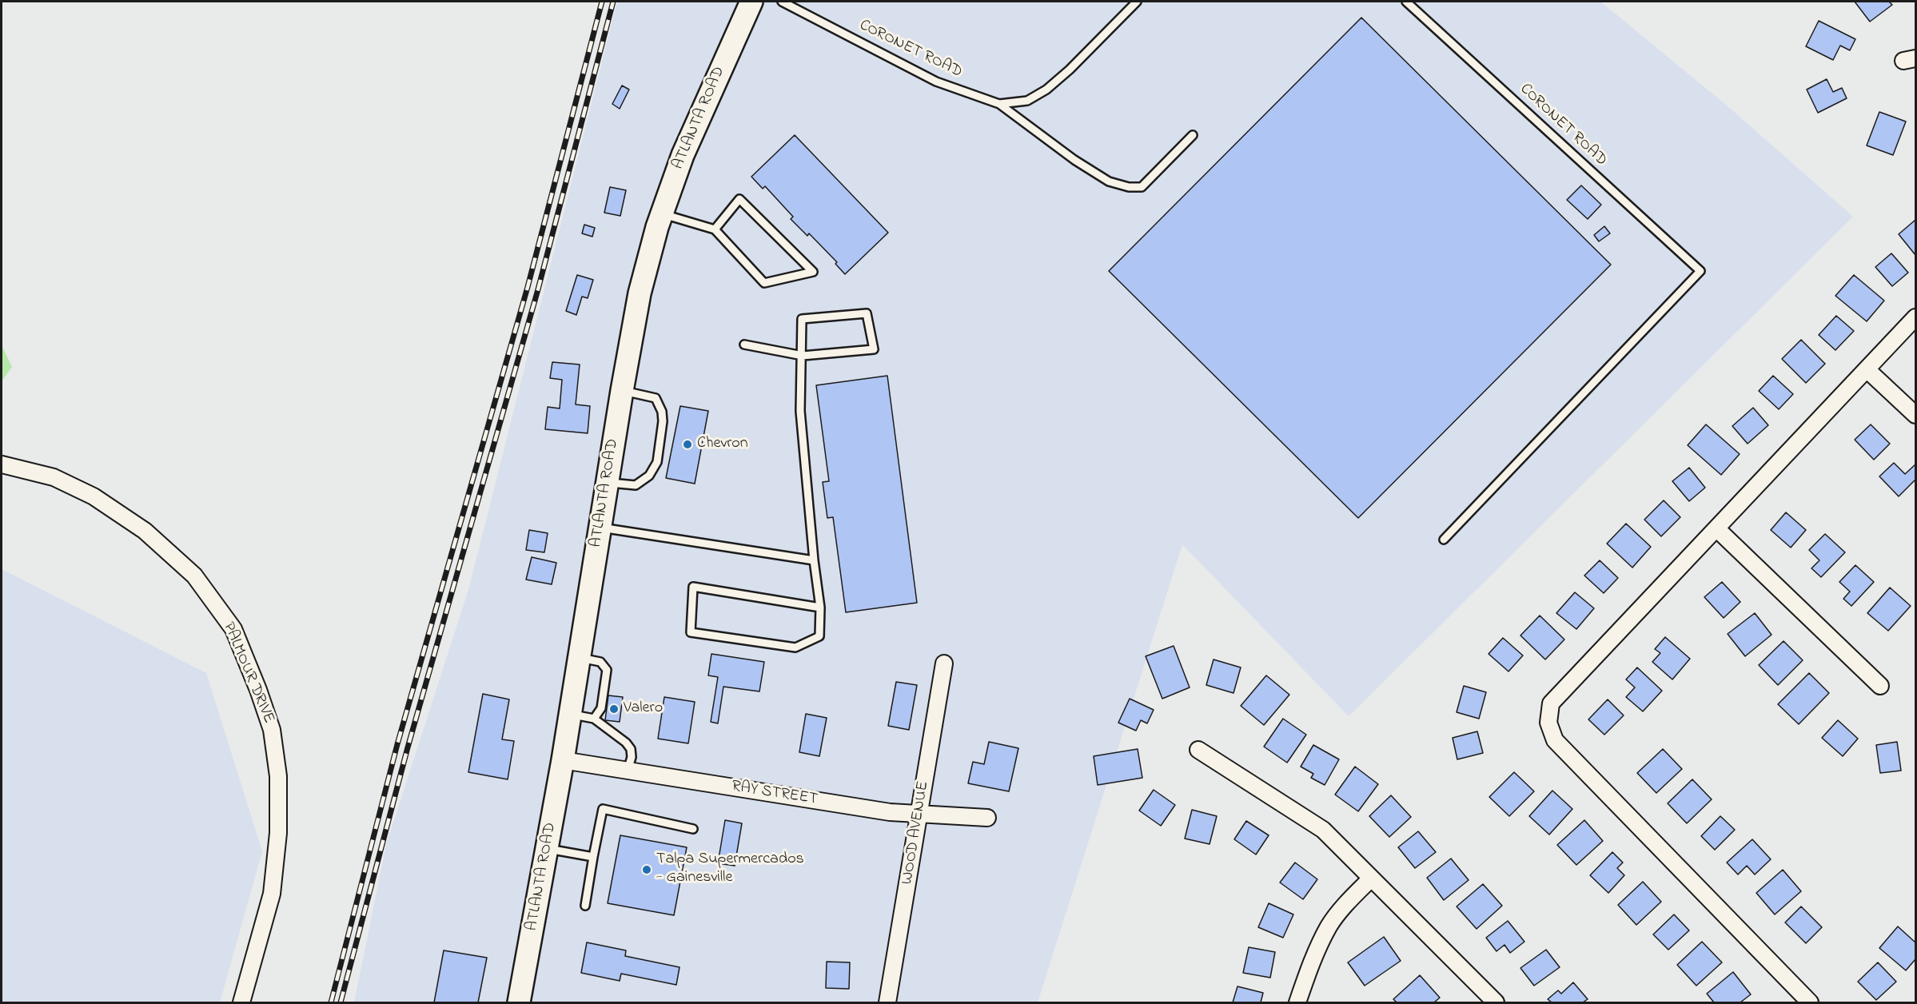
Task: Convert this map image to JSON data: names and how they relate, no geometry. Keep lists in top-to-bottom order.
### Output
{
  "streets": {
    "main road": ["ATLANTA ROAD"],
    "street": ["PALMOUR DRIVE", "RAY STREET", "WOOD AVENUE"],
    "lane": ["CORONET ROAD"]
  },
  "crossings": [
    ["ATLANTA ROAD", "RAY STREET"],
    ["RAY STREET", "WOOD AVENUE"]
  ],
  "places": ["Chevron", "Valero", "Talpa Supermercados - Gainesville"]
}
